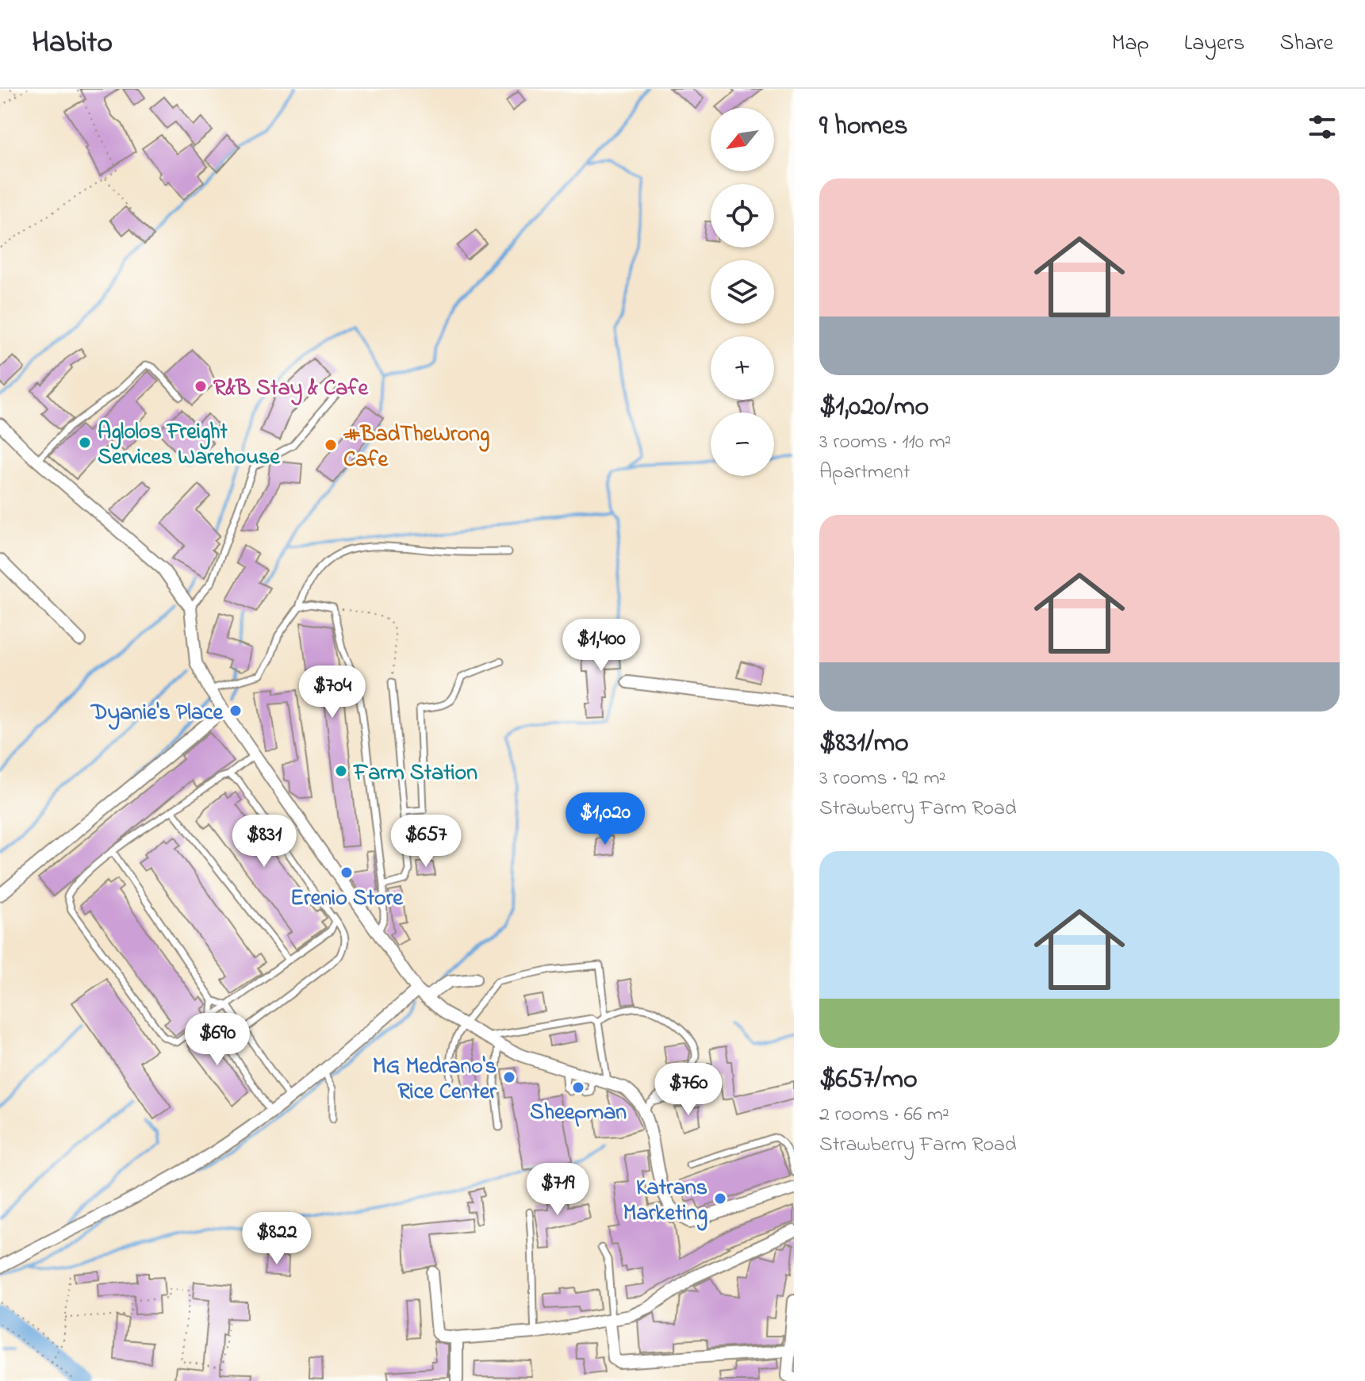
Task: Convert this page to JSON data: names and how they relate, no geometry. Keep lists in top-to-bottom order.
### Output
{
  "places": [
    "R&B Stay & Cafe",
    "Aglolos Freight Services Warehouse",
    "#BadTheWrong Cafe",
    "Dyanie's Place",
    "Farm Station",
    "Erenio Store",
    "MG Medrano's Rice Center",
    "Sheepman",
    "Katrans Marketing"
  ],
  "north": "bottom left",
  "page": {
    "header": "Habito",
    "nav": ["Map", "Layers", "Share"],
    "heading": "9 homes",
    "map_buttons": ["+", "−"],
    "list": [
      {
        "name": "$1,020/mo",
        "note": "3 rooms · 110 m² · Apartment"
      },
      {
        "name": "$831/mo",
        "note": "3 rooms · 92 m² · Strawberry Farm Road"
      },
      {
        "name": "$657/mo",
        "note": "2 rooms · 66 m² · Strawberry Farm Road"
      }
    ],
    "price": [
      "$1,400",
      "$704",
      "$1,020",
      "$831",
      "$657",
      "$690",
      "$760",
      "$719",
      "$822"
    ]
  }
}
